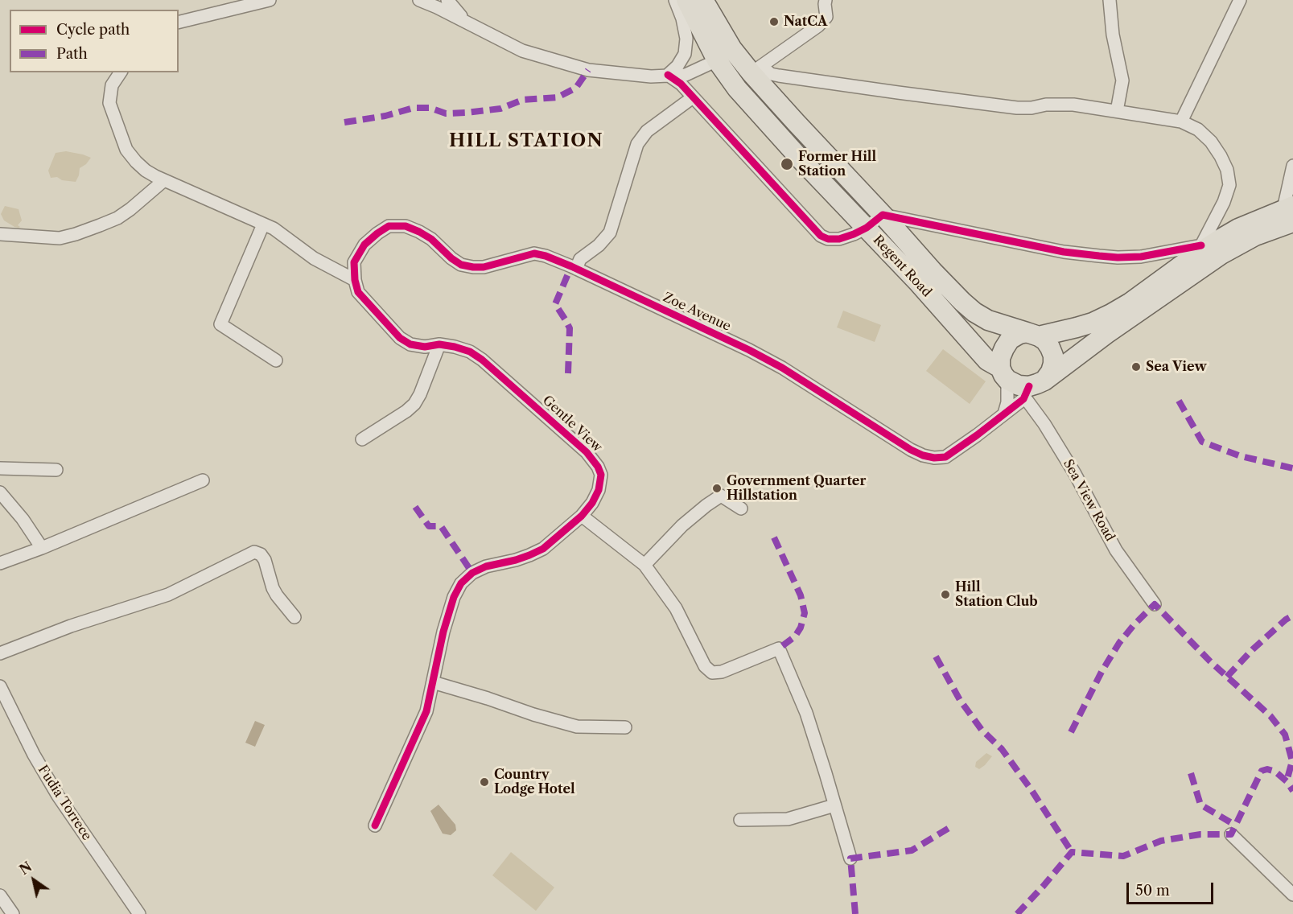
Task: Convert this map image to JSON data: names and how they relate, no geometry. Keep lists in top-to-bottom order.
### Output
{
  "streets": {
    "main road": ["Regent Road"],
    "street": [
      "Zoe Avenue",
      "Gentle View",
      "Sea View Road",
      "Fudia Torrece"
    ]
  },
  "crossings": [
    ["Regent Road", "Zoe Avenue"],
    ["Regent Road", "Sea View Road"],
    ["Zoe Avenue", "Gentle View"],
    ["Zoe Avenue", "Sea View Road"]
  ],
  "districts": ["HILL STATION"],
  "places": [
    "NatCA",
    "Former Hill Station",
    "Sea View",
    "Government Quarter Hillstation",
    "Hill Station Club",
    "Country Lodge Hotel"
  ],
  "legend": ["Cycle path", "Path"],
  "scale_bar": "50 m",
  "north": "top left"
}
